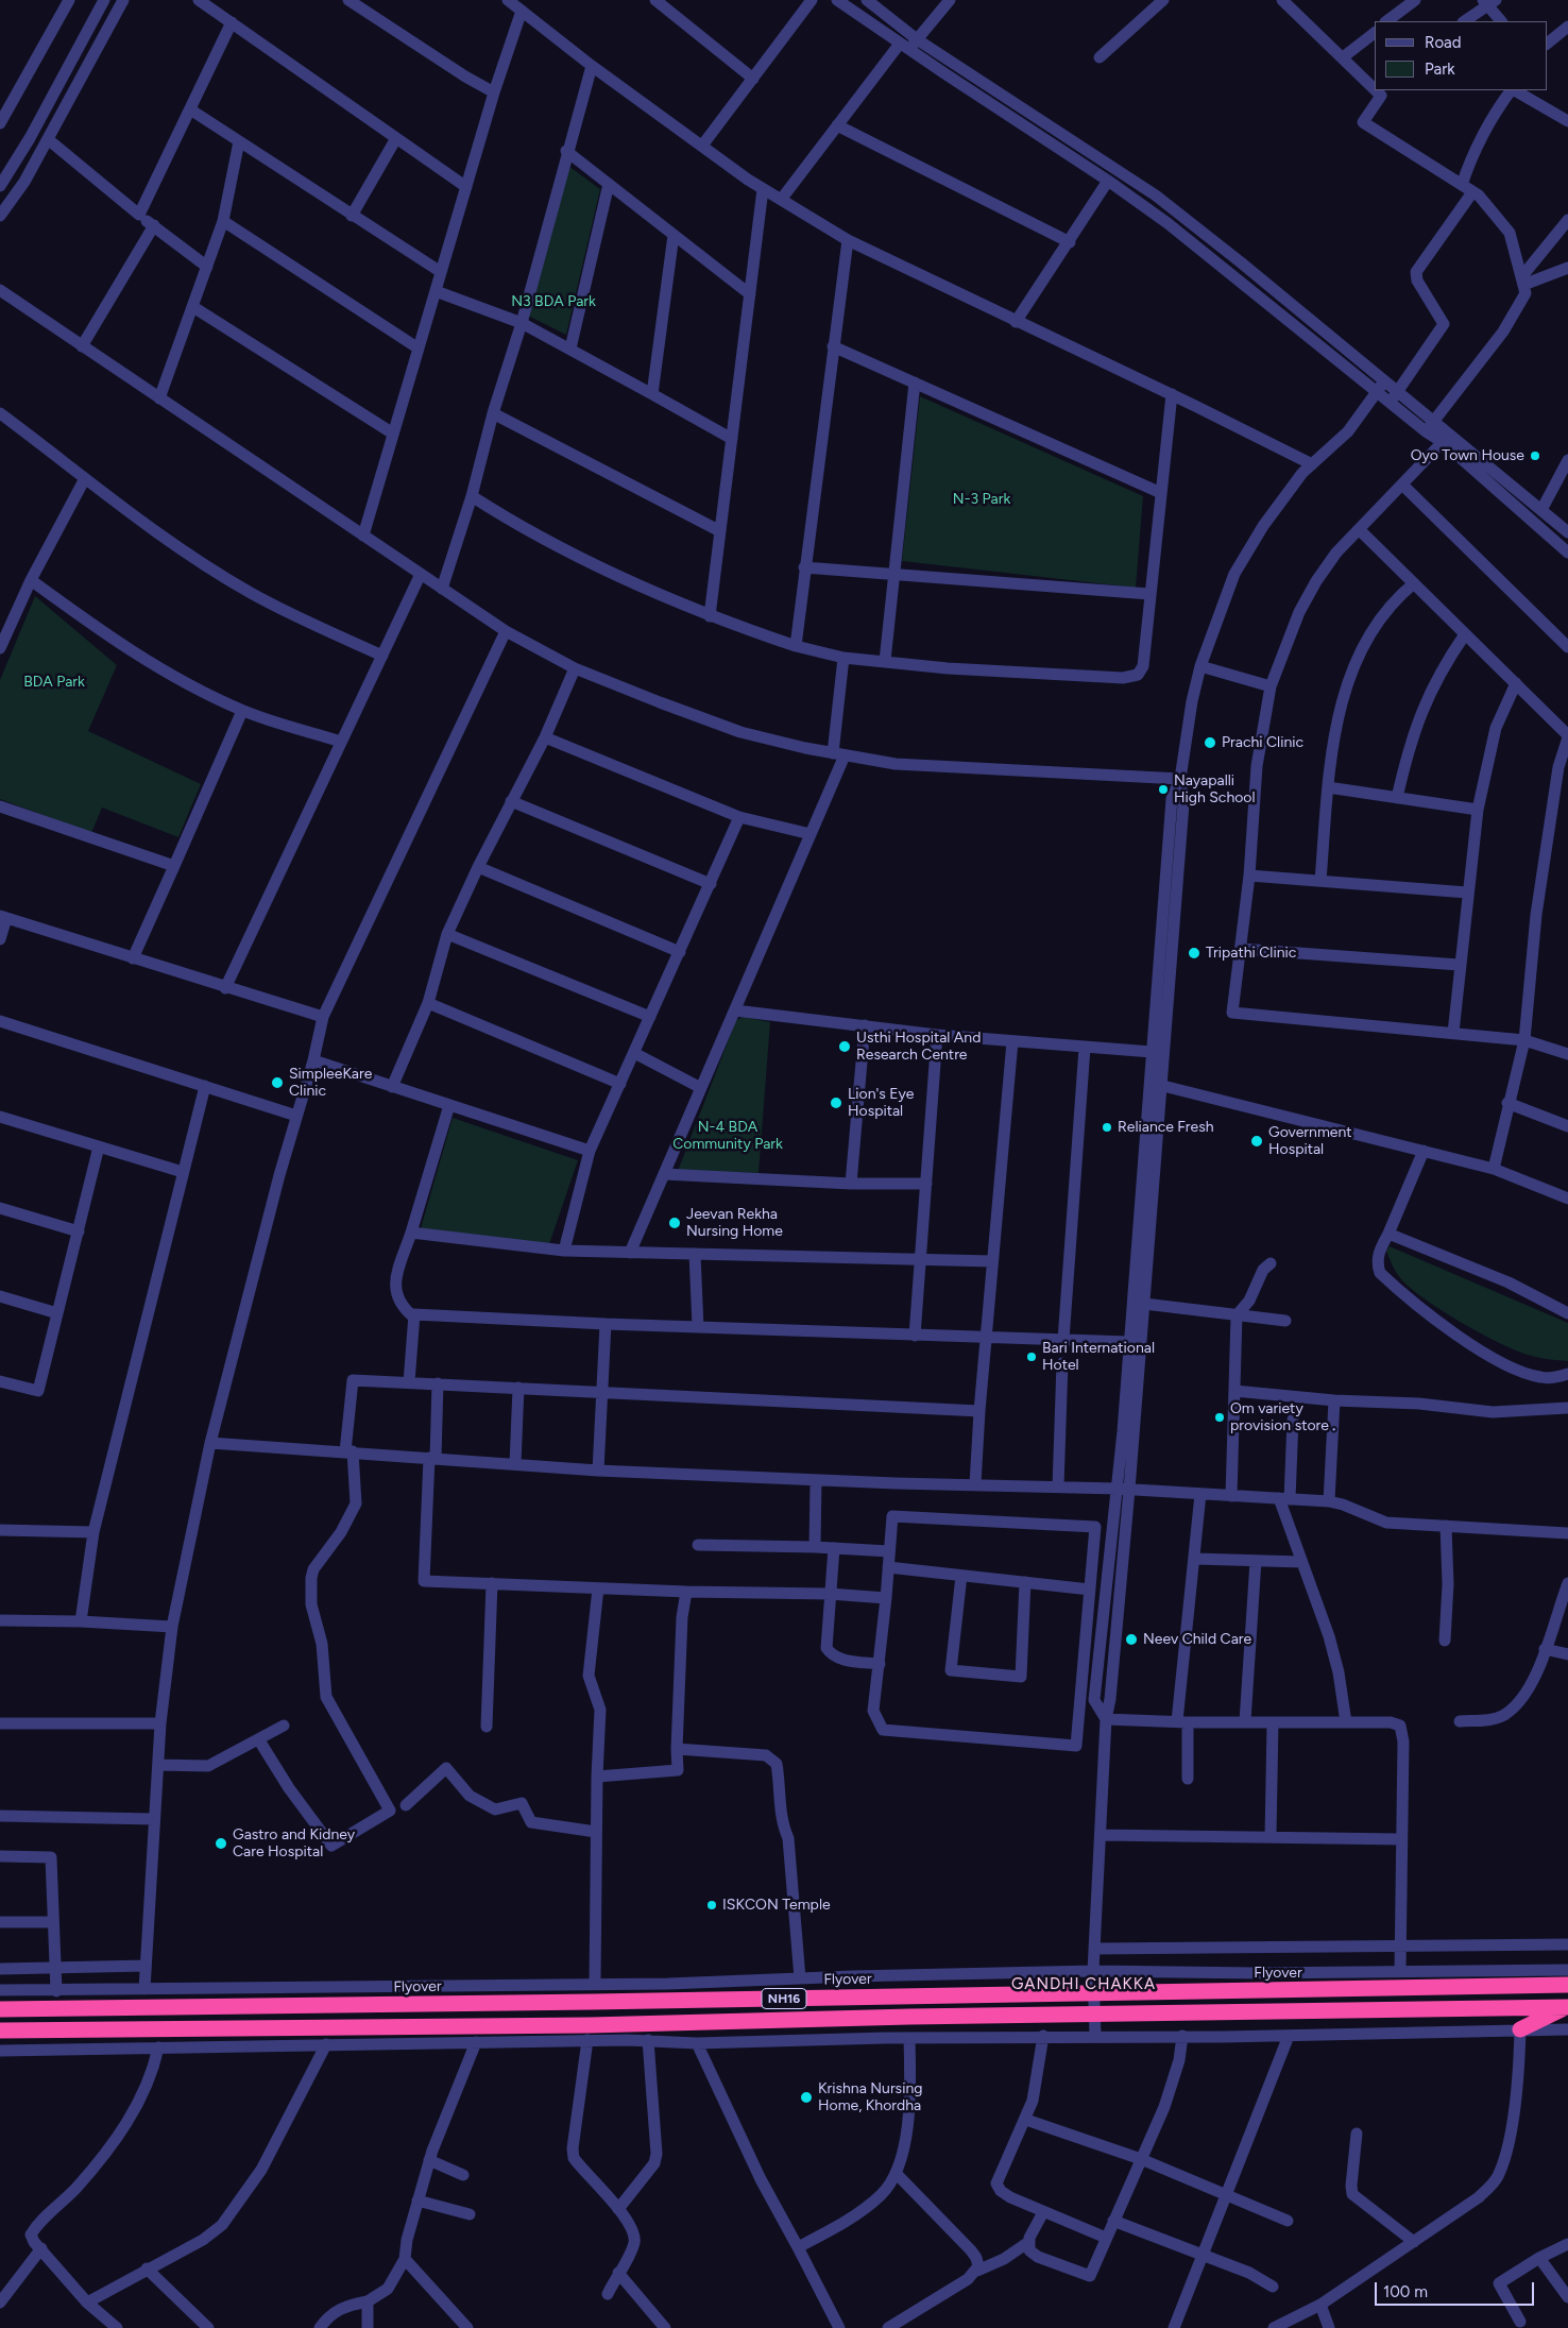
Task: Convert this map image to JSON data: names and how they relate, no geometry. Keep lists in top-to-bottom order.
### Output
{
  "streets": {
    "highway": ["Flyover", "NH16"]
  },
  "districts": ["GANDHI CHAKKA"],
  "parks": [
    "N3 BDA Park",
    "N-3 Park",
    "BDA Park",
    "N-4 BDA Community Park"
  ],
  "places": [
    "Oyo Town House",
    "Prachi Clinic",
    "Nayapalli High School",
    "Tripathi Clinic",
    "Usthi Hospital And Research Centre",
    "SimpleeKare Clinic",
    "Lion's Eye Hospital",
    "Reliance Fresh",
    "Government Hospital",
    "Jeevan Rekha Nursing Home",
    "Bari International Hotel",
    "Om variety provision store .",
    "Neev Child Care",
    "Gastro and Kidney Care Hospital",
    "ISKCON Temple",
    "Krishna Nursing Home, Khordha"
  ],
  "legend": ["Road", "Park"],
  "scale_bar": "100 m"
}
